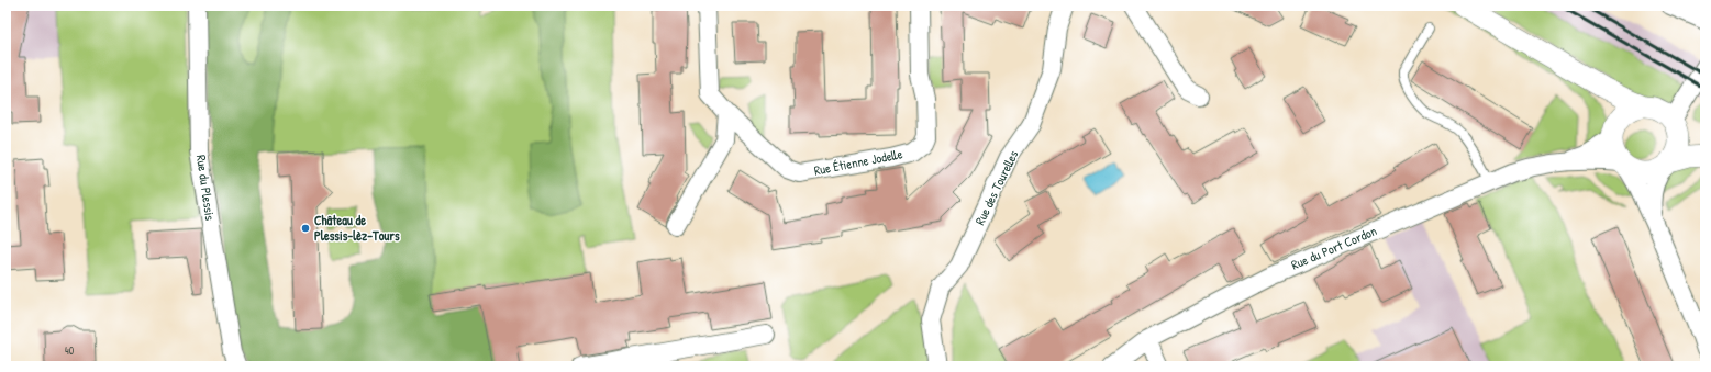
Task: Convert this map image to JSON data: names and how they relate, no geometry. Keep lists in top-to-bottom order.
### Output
{
  "streets": {
    "street": [
      "Rue Étienne Jodelle",
      "Rue du Plessis",
      "Rue des Tourelles",
      "Rue du Port Cordon"
    ]
  },
  "places": ["Château de Plessis-lèz-Tours"],
  "house_numbers": ["40"]
}
